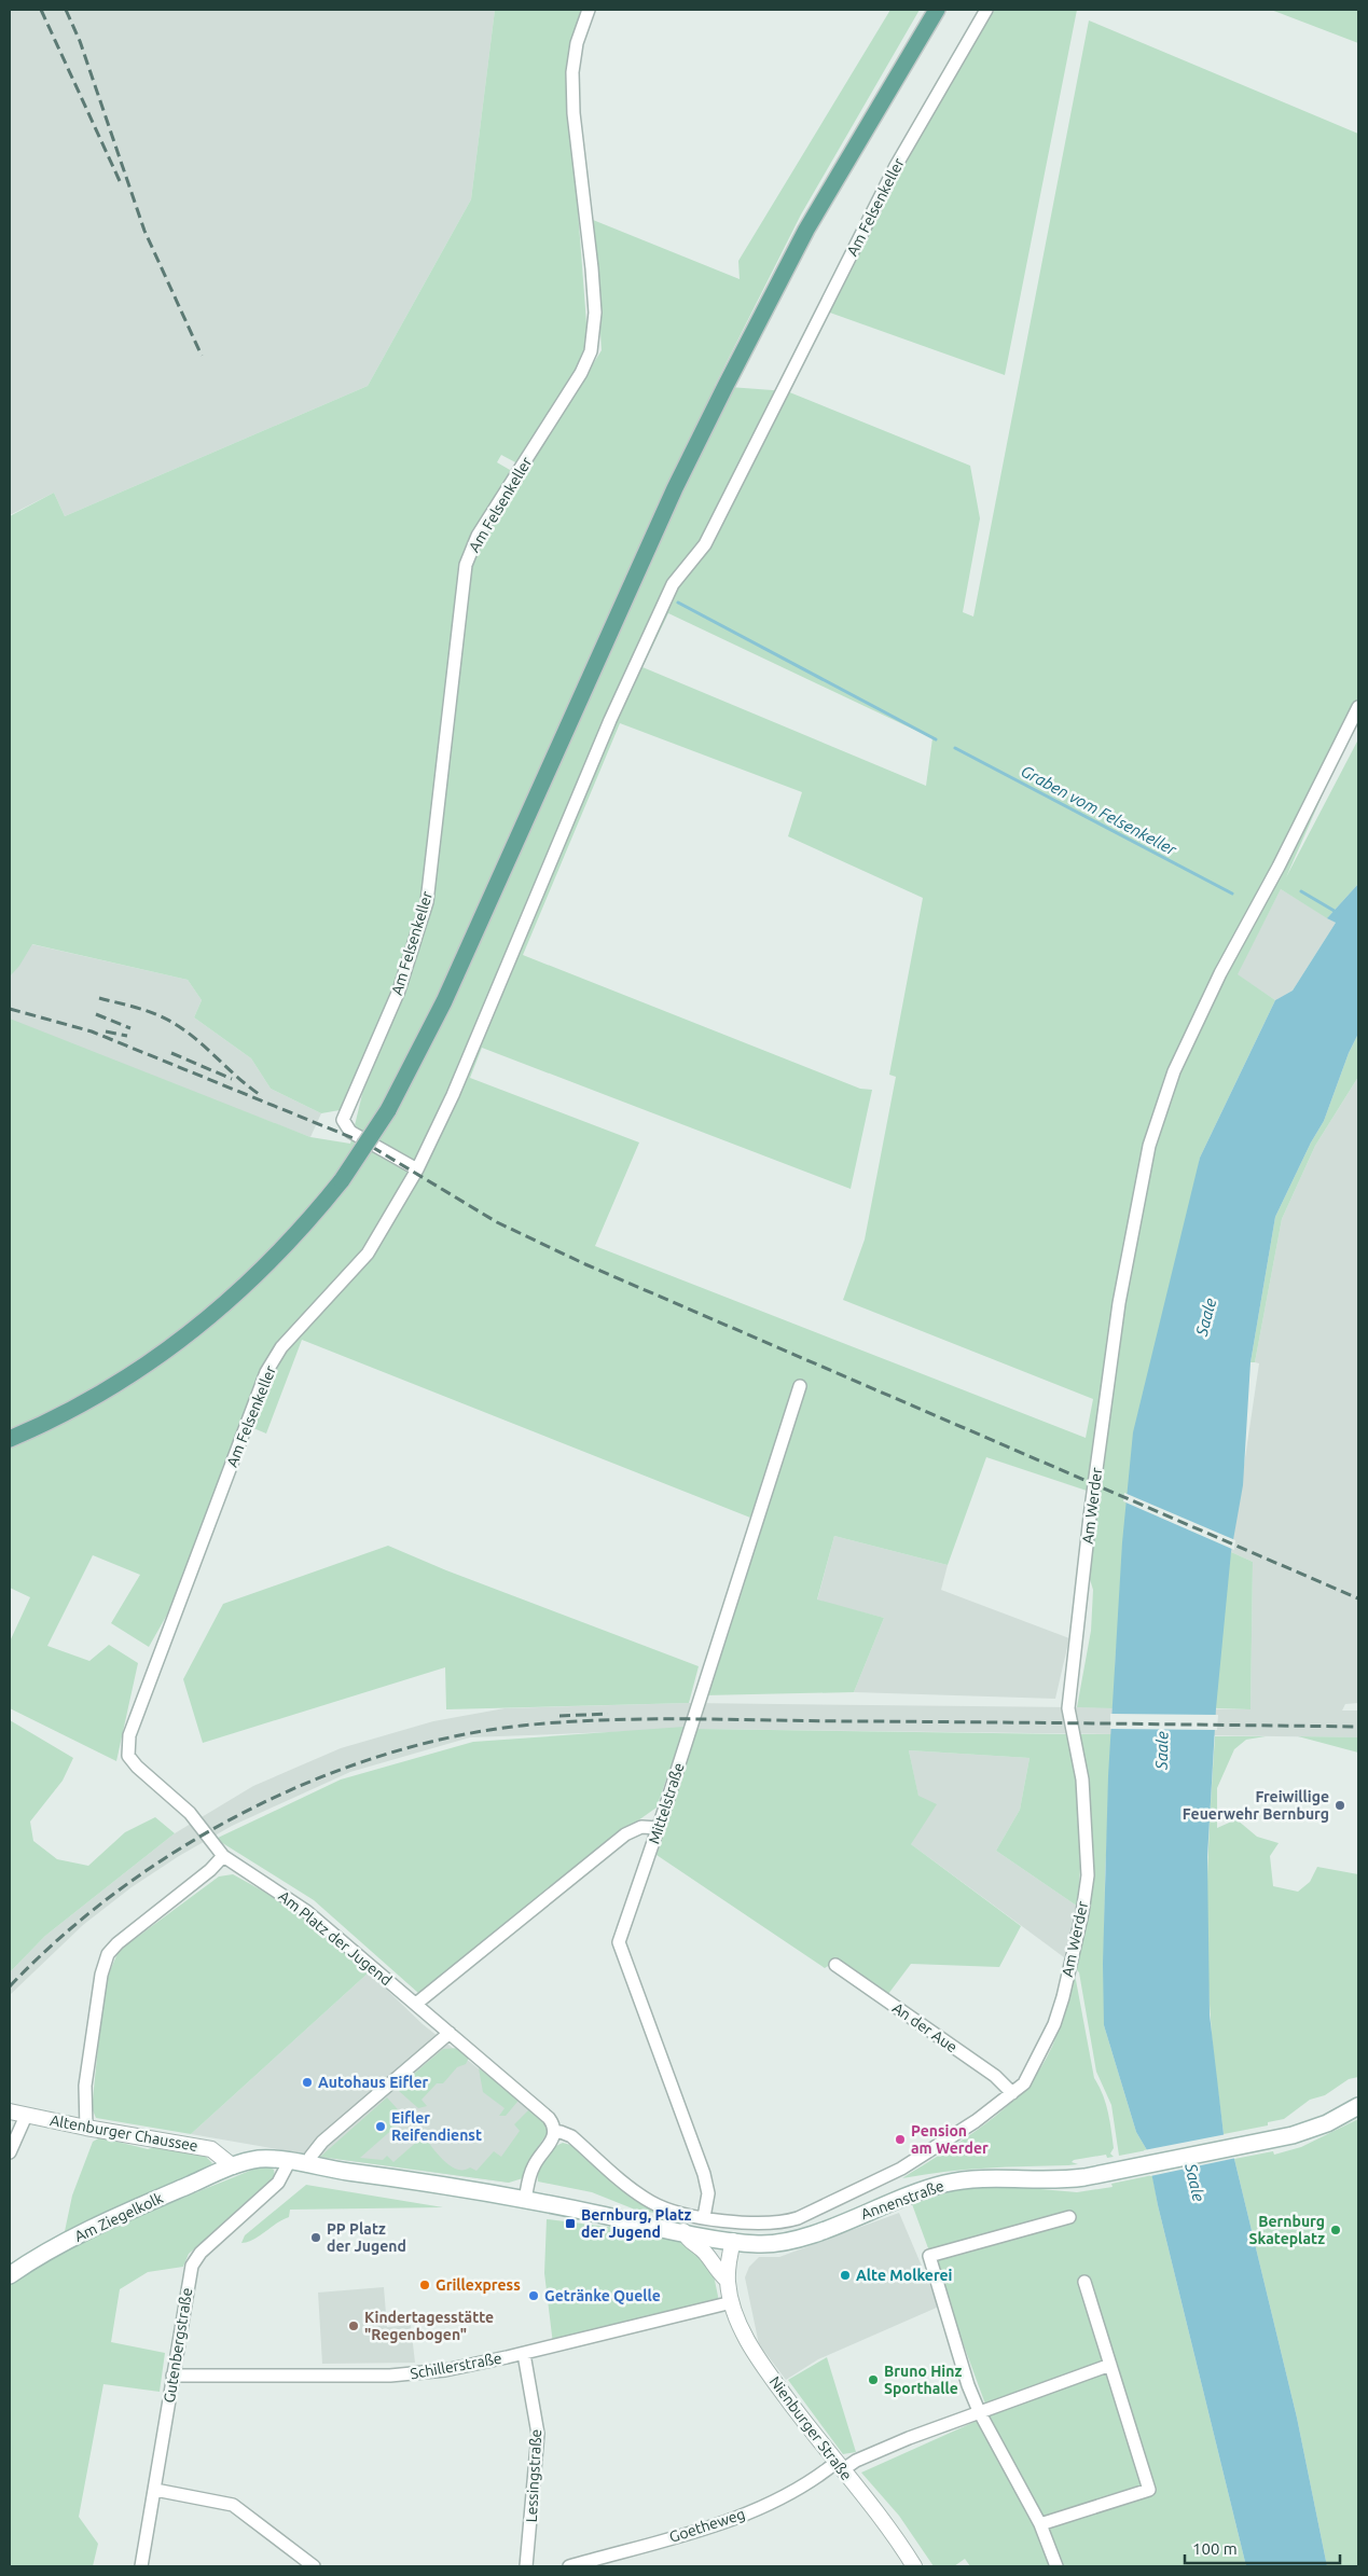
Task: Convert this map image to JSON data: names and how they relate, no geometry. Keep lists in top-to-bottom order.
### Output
{
  "streets": {
    "main road": ["Annenstraße", "Am Ziegelkolk"],
    "street": [
      "Am Felsenkeller",
      "Am Werder",
      "Mittelstraße",
      "Am Platz der Jugend",
      "An der Aue",
      "Altenburger Chaussee",
      "Gutenbergstraße",
      "Schillerstraße",
      "Nienburger Straße",
      "Lessingstraße",
      "Goetheweg"
    ]
  },
  "crossings": [
    ["Am Felsenkeller", "Am Platz der Jugend"],
    ["Am Werder", "Mittelstraße"],
    ["Am Werder", "Am Platz der Jugend"],
    ["Am Werder", "An der Aue"],
    ["Altenburger Chaussee", "Am Ziegelkolk"],
    ["Annenstraße", "Nienburger Straße"],
    ["Gutenbergstraße", "Schillerstraße"],
    ["Schillerstraße", "Nienburger Straße"],
    ["Schillerstraße", "Lessingstraße"],
    ["Nienburger Straße", "Goetheweg"]
  ],
  "water": ["Graben vom Felsenkeller", "Saale"],
  "places": {
    "other": [
      "Freiwillige Feuerwehr Bernburg",
      "Autohaus Eifler",
      "Eifler Reifendienst",
      "Pension am Werder",
      "Bernburg Skateplatz",
      "PP Platz der Jugend",
      "Alte Molkerei",
      "Grillexpress",
      "Getränke Quelle",
      "Kindertagesstätte \"Regenbogen\"",
      "Bruno Hinz Sporthalle"
    ],
    "transit": ["Bernburg, Platz der Jugend"]
  },
  "scale_bar": "100 m"
}
